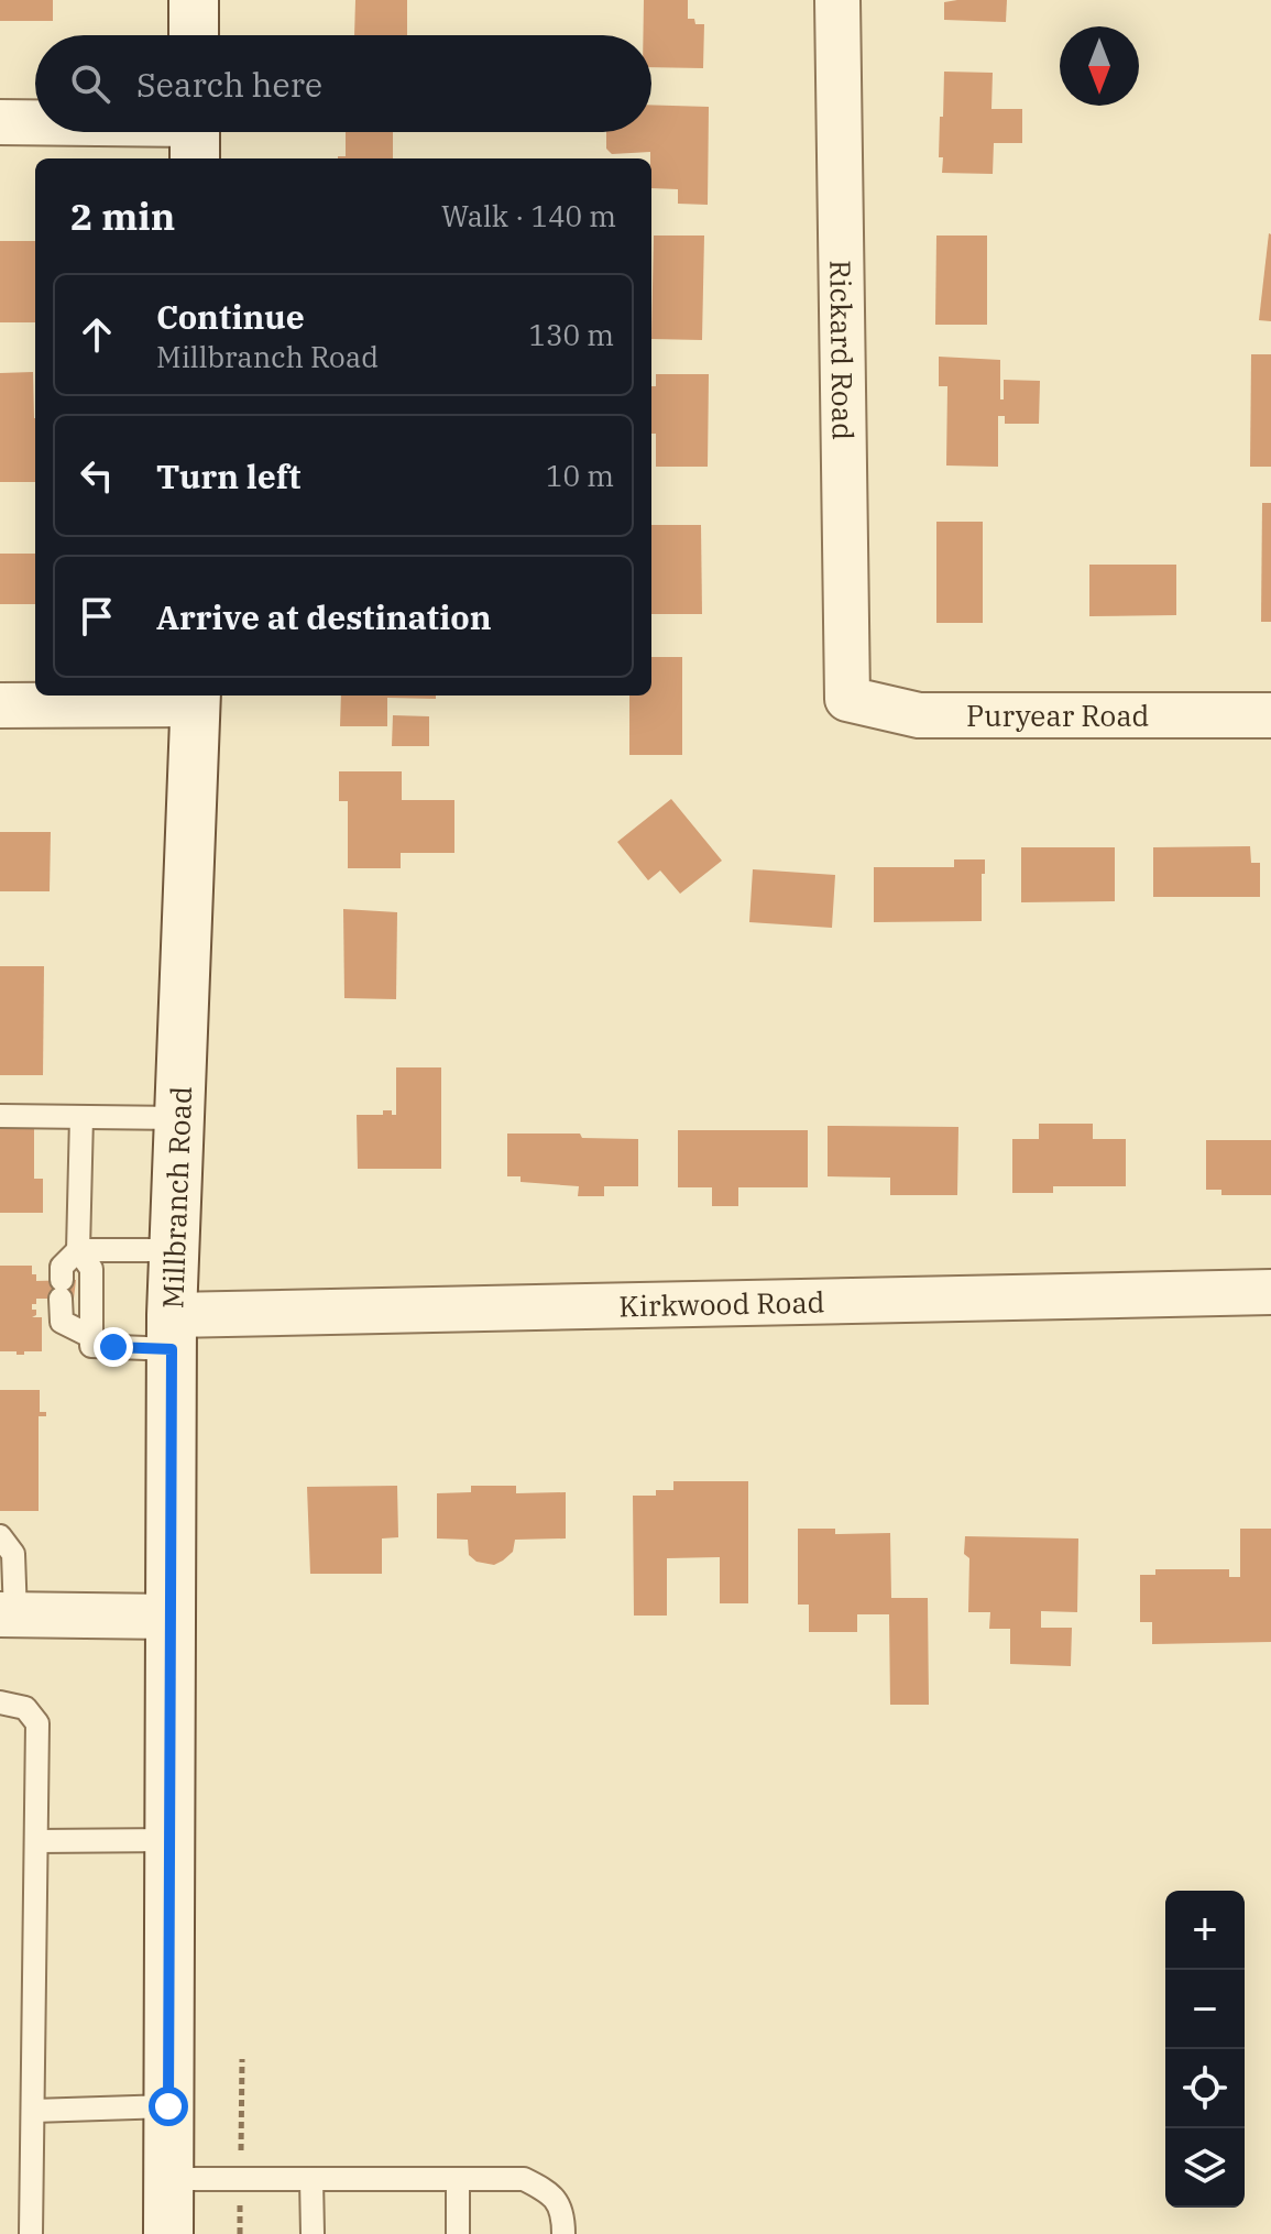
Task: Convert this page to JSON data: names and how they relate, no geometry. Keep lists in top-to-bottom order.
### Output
{
  "streets": {
    "main road": ["Millbranch Road"],
    "street": ["Rickard Road", "Puryear Road", "Kirkwood Road"]
  },
  "crossings": [
    ["Rickard Road", "Puryear Road"],
    ["Millbranch Road", "Kirkwood Road"]
  ],
  "north": "bottom",
  "page": {
    "search": "Search here",
    "heading": ["2 min", "Walk · 140 m"],
    "list": [
      ["Continue", "Millbranch Road", "130 m"],
      ["Turn left", "10 m"],
      "Arrive at destination"
    ],
    "map_buttons": ["+", "−"]
  }
}
